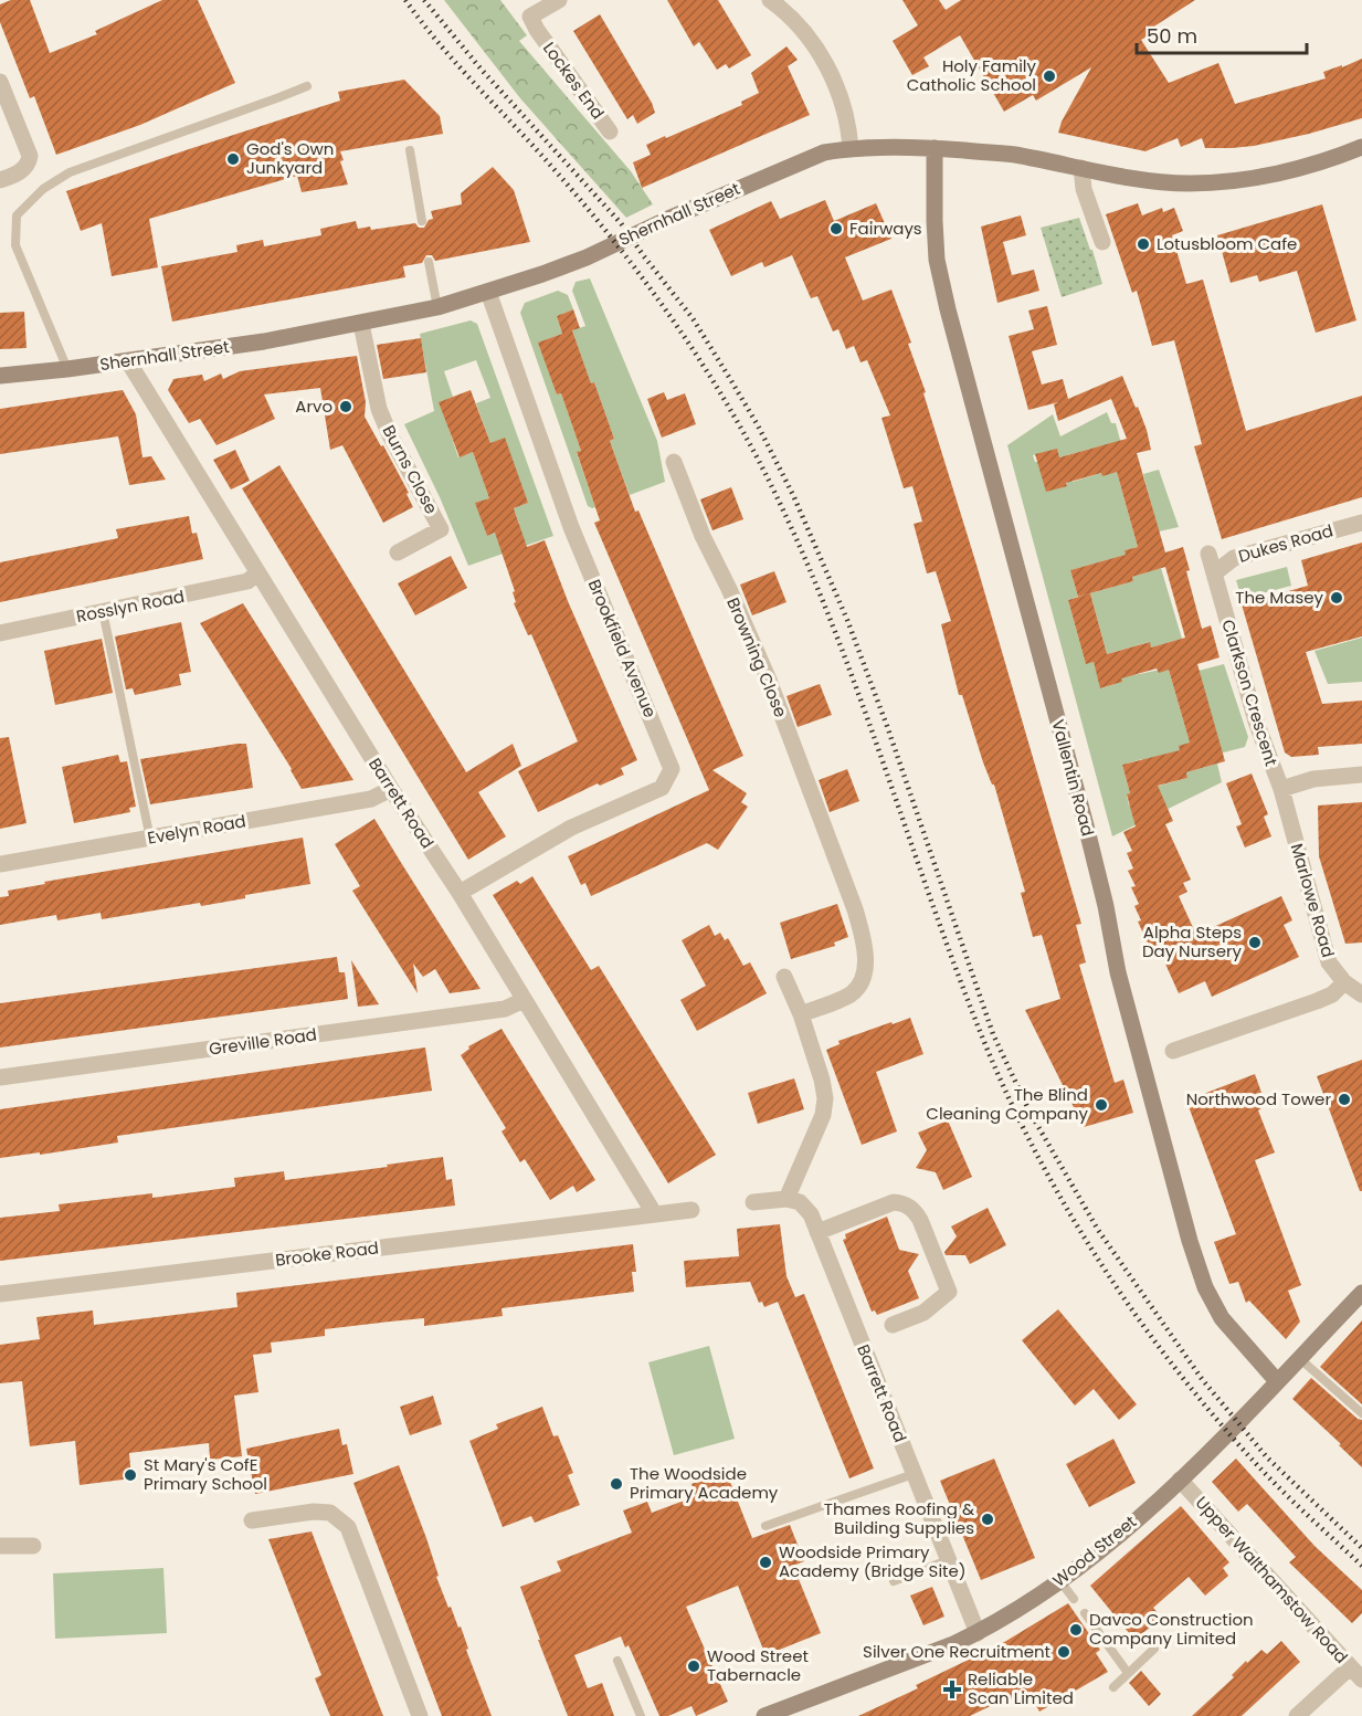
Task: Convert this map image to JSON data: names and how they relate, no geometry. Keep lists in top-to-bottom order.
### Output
{
  "streets": {
    "street": [
      "Lockes End",
      "Shernhall Street",
      "Burns Close",
      "Dukes Road",
      "Rosslyn Road",
      "Brookfield Avenue",
      "Browning Close",
      "Clarkson Crescent",
      "Vallentin Road",
      "Barrett Road",
      "Evelyn Road",
      "Marlowe Road",
      "Greville Road",
      "Brooke Road",
      "Wood Street",
      "Upper Walthamstow Road"
    ]
  },
  "crossings": [
    ["Shernhall Street", "Burns Close"],
    ["Shernhall Street", "Brookfield Avenue"],
    ["Shernhall Street", "Vallentin Road"],
    ["Shernhall Street", "Barrett Road"],
    ["Dukes Road", "Clarkson Crescent"],
    ["Rosslyn Road", "Barrett Road"],
    ["Brookfield Avenue", "Barrett Road"],
    ["Clarkson Crescent", "Marlowe Road"],
    ["Vallentin Road", "Wood Street"],
    ["Barrett Road", "Evelyn Road"],
    ["Barrett Road", "Greville Road"],
    ["Barrett Road", "Brooke Road"],
    ["Barrett Road", "Wood Street"],
    ["Wood Street", "Upper Walthamstow Road"]
  ],
  "places": {
    "other": [
      "Holy Family Catholic School",
      "God's Own Junkyard",
      "Fairways",
      "Lotusbloom Cafe",
      "Arvo",
      "The Masey",
      "Alpha Steps Day Nursery",
      "Northwood Tower",
      "The Blind Cleaning Company",
      "St Mary's CofE Primary School",
      "The Woodside Primary Academy",
      "Thames Roofing & Building Supplies",
      "Woodside Primary Academy (Bridge Site)",
      "Davco Construction Company Limited",
      "Silver One Recruitment",
      "Wood Street Tabernacle"
    ],
    "health": ["Reliable Scan Limited"]
  },
  "scale_bar": "50 m"
}
